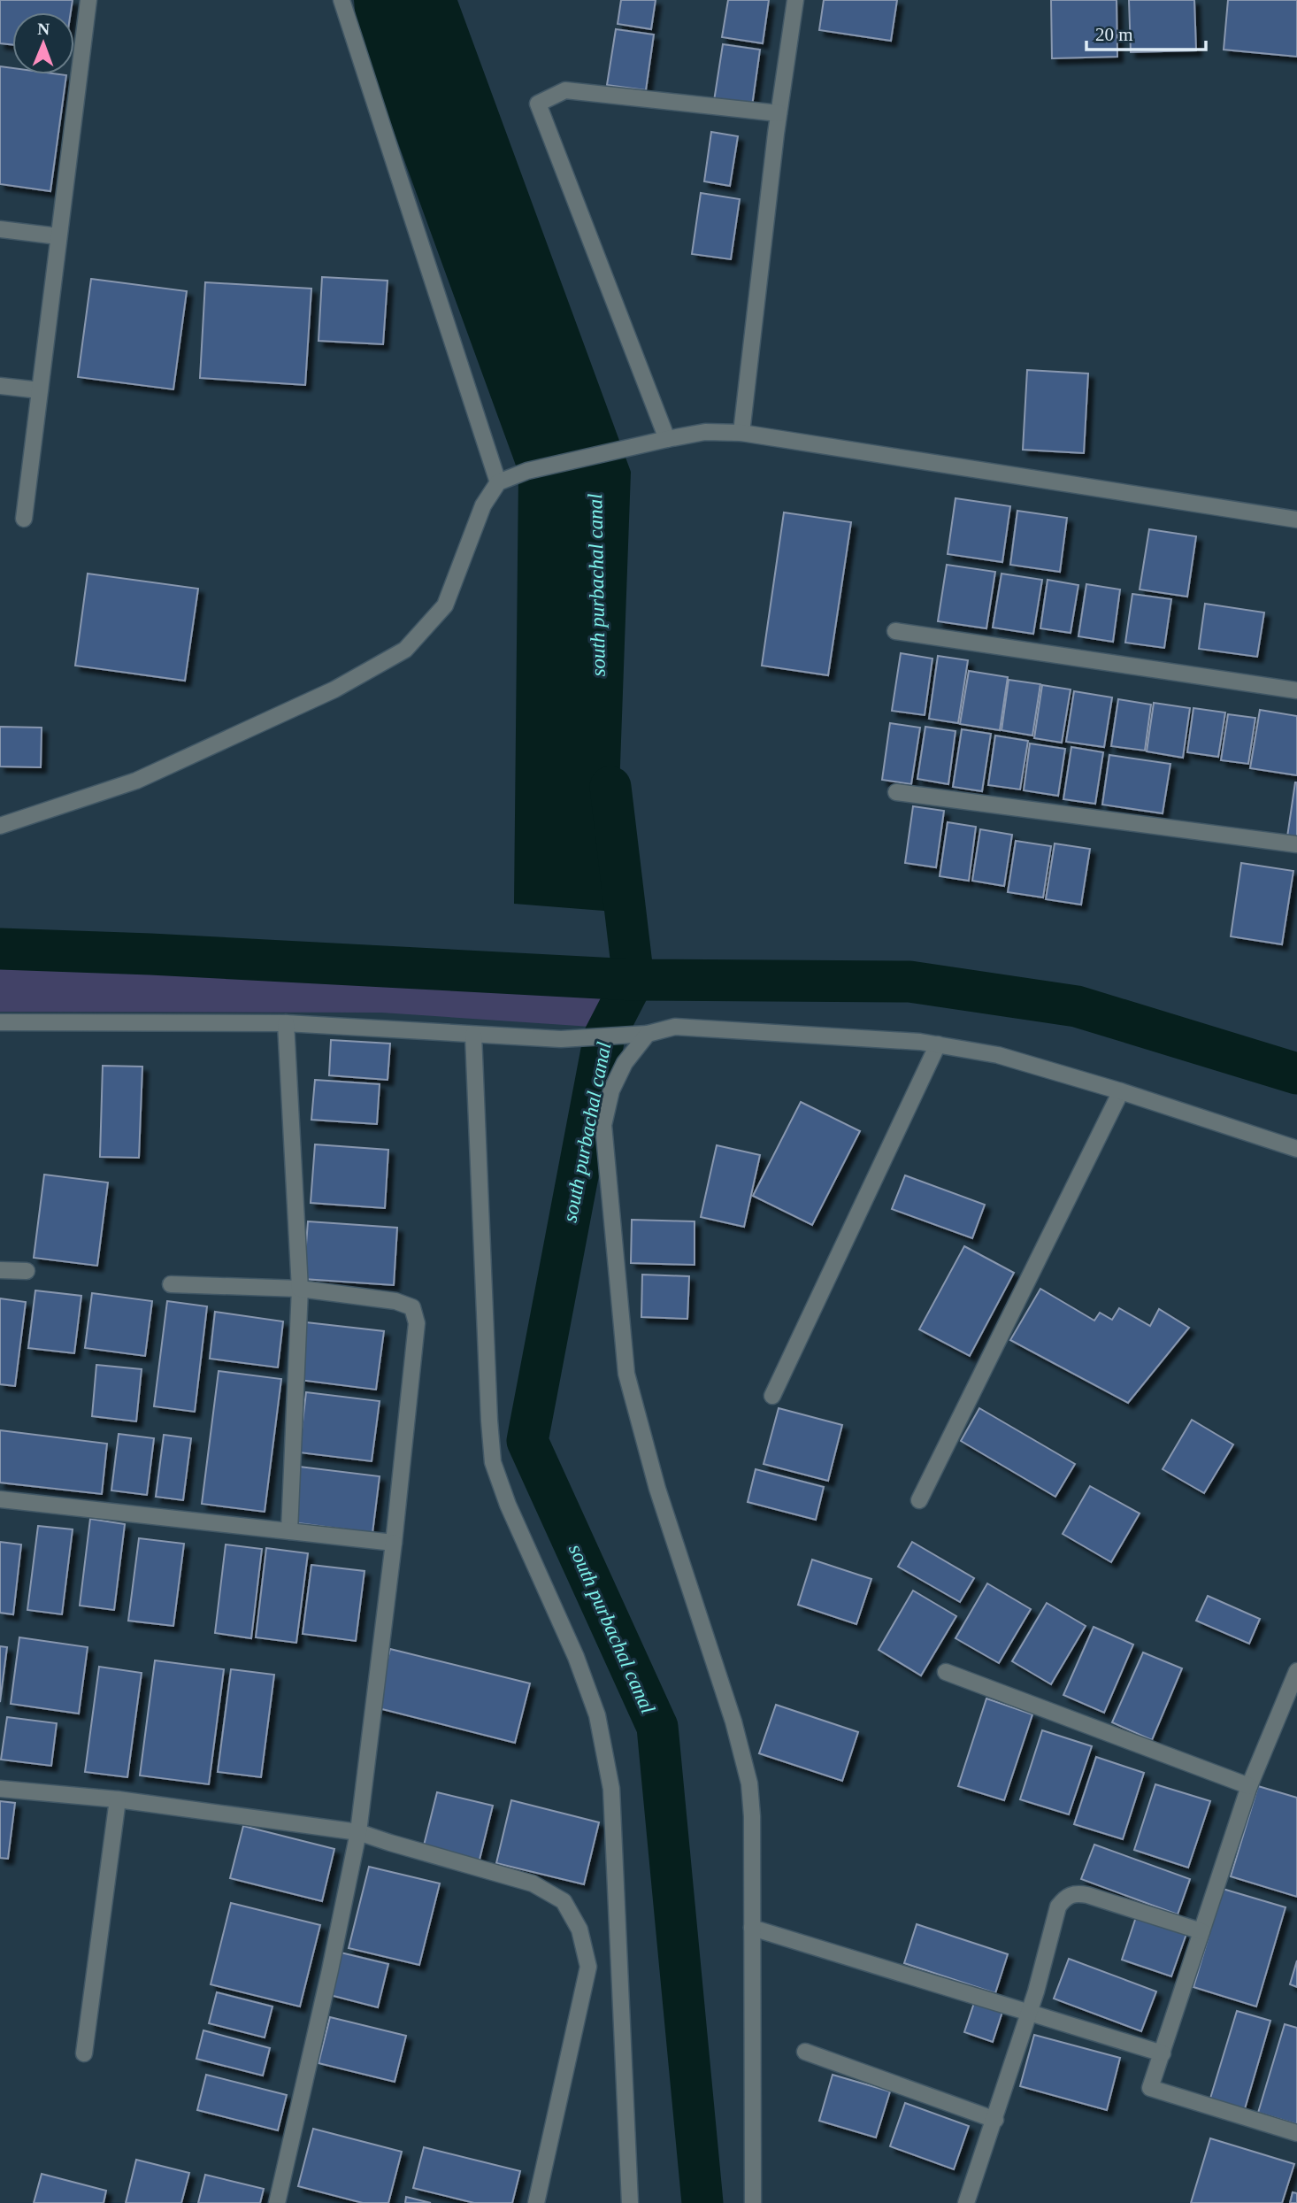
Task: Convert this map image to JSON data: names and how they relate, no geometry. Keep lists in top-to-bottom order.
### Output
{
  "water": ["south purbachal canal"],
  "scale_bar": "20 m",
  "north": "top"
}
